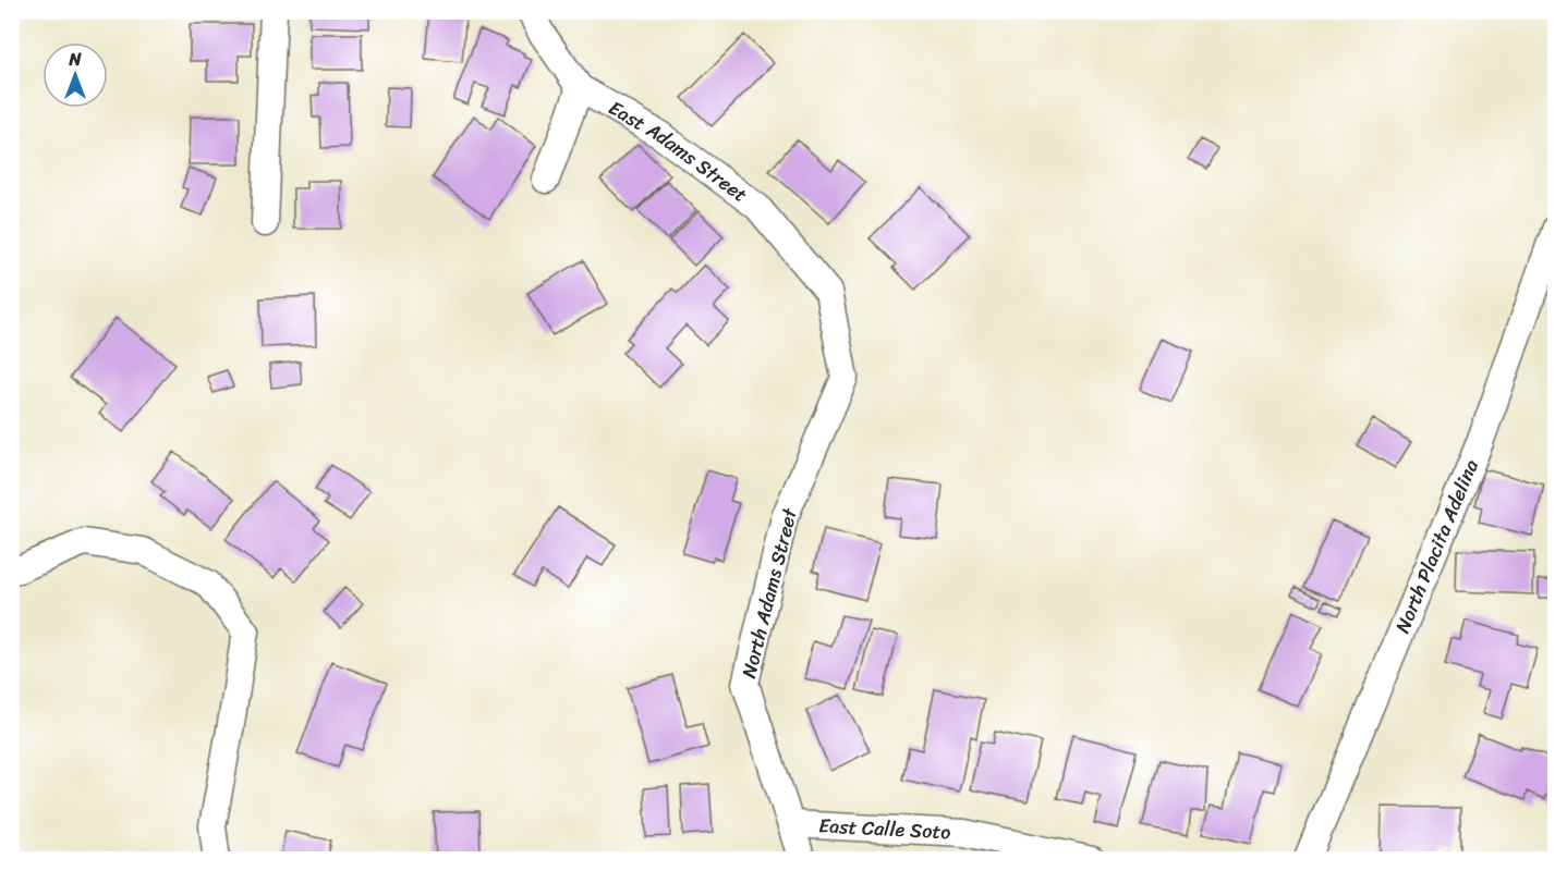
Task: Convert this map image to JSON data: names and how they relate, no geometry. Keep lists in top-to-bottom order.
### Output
{
  "streets": {
    "street": [
      "East Adams Street",
      "North Placita Adelina",
      "North Adams Street",
      "East Calle Soto"
    ]
  },
  "crossings": [
    ["East Adams Street", "North Adams Street"],
    ["North Adams Street", "East Calle Soto"]
  ],
  "north": "top"
}
